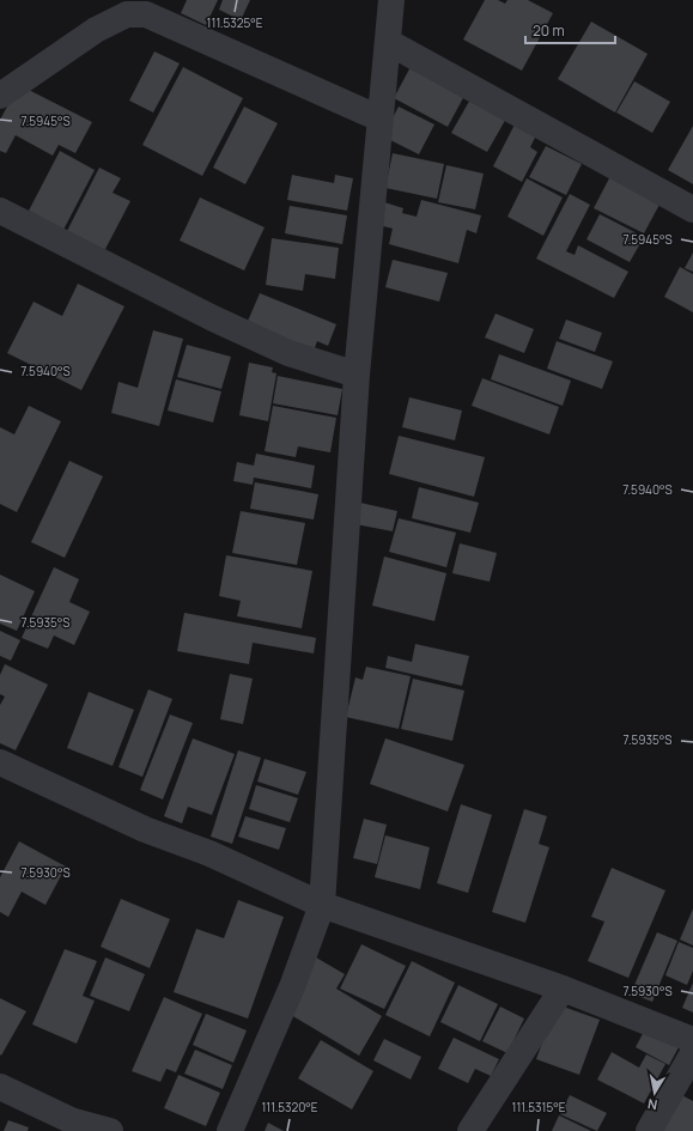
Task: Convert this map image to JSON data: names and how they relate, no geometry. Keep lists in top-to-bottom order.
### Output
{
  "scale_bar": "20 m",
  "north": "bottom",
  "coordinates": [
    "111.5325°E",
    "7.5945°S",
    "7.5940°S",
    "7.5935°S",
    "7.5930°S",
    "111.5320°E",
    "111.5315°E"
  ]
}
